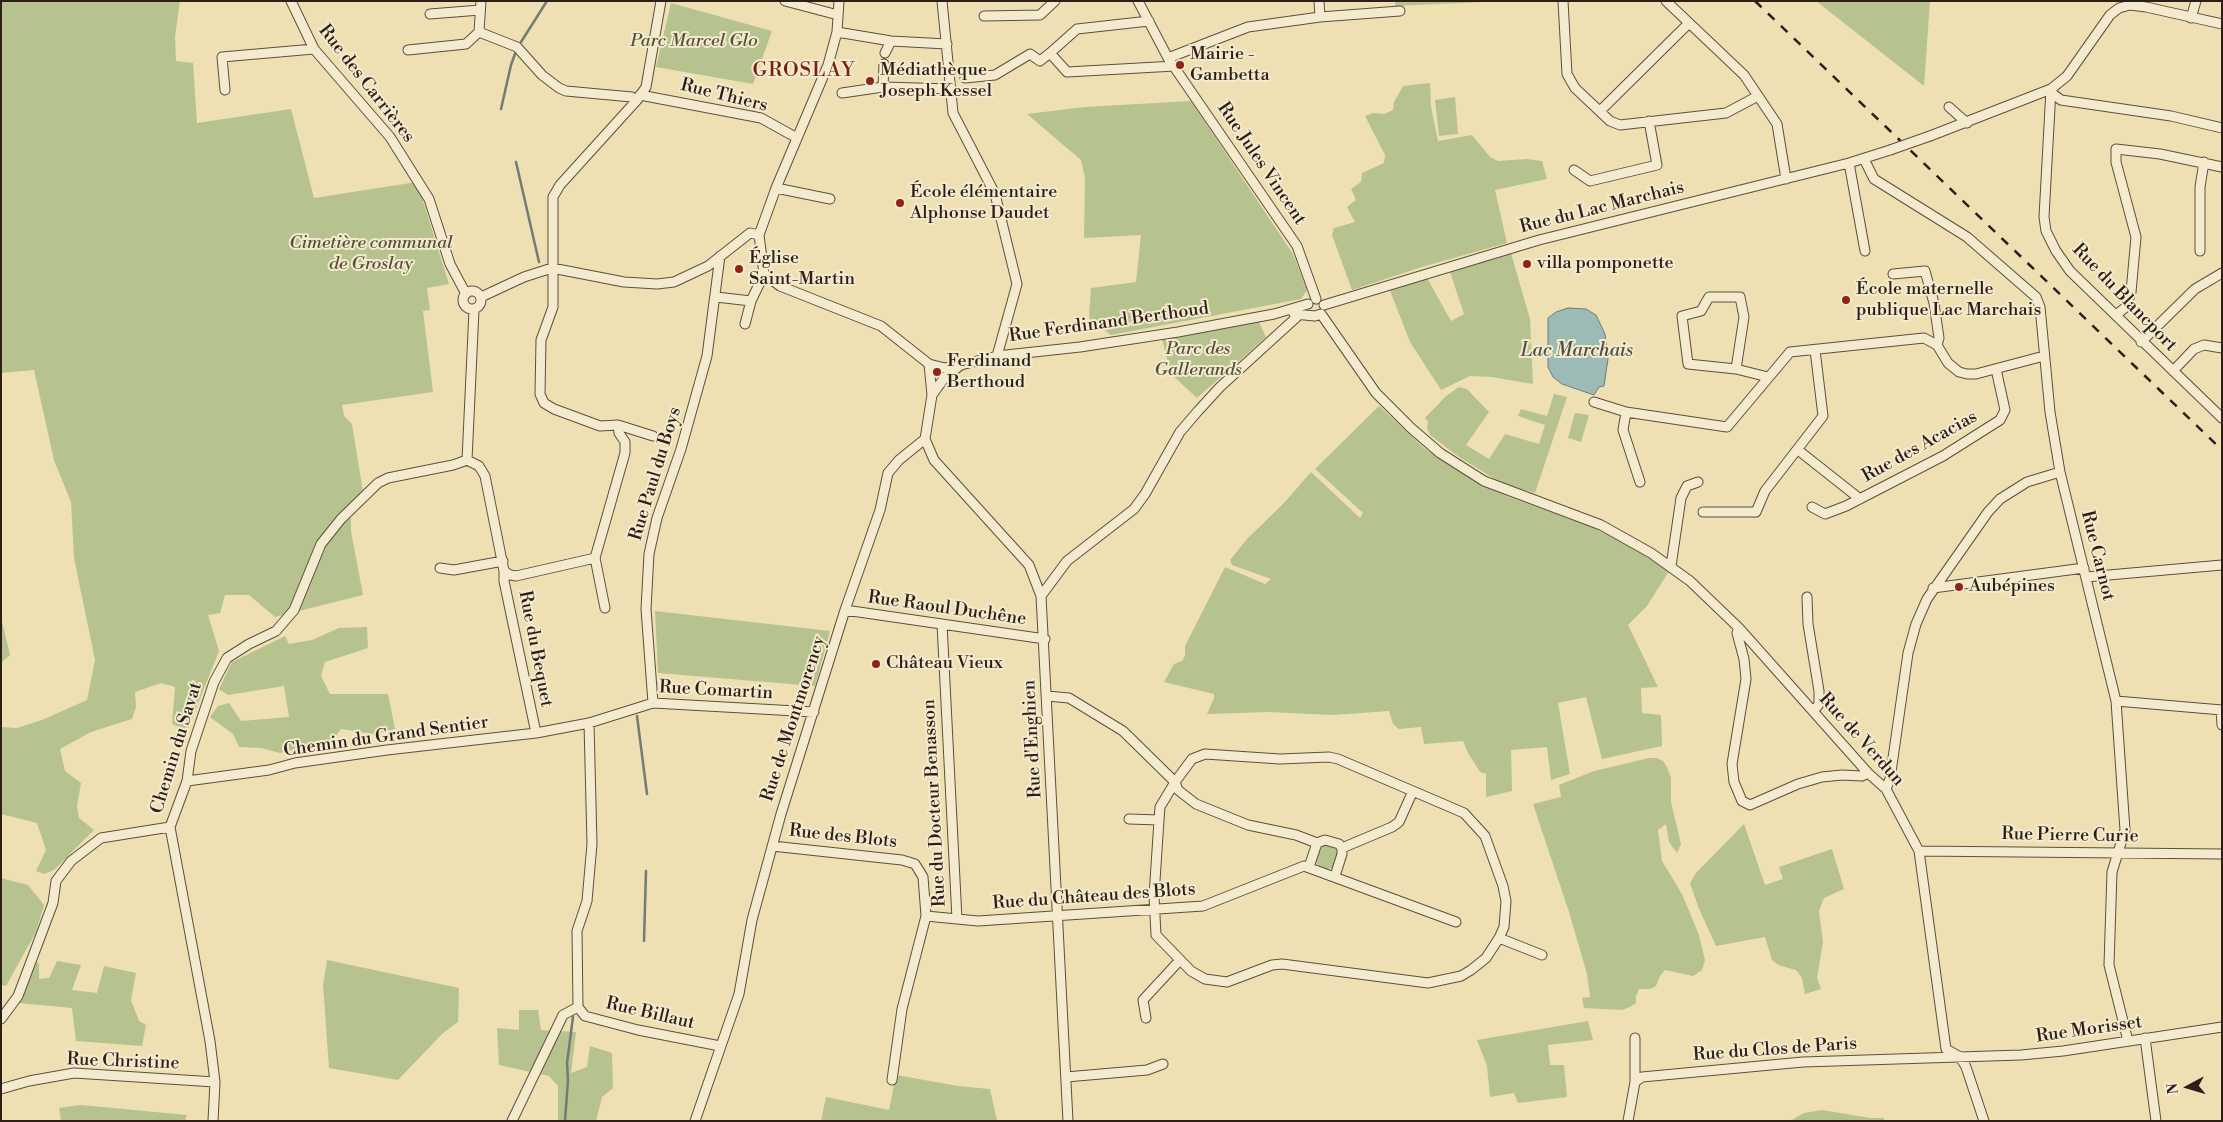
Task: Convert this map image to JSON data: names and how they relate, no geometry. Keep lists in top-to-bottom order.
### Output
{
  "streets": {
    "street": [
      "Rue des Carrières",
      "Rue Thiers",
      "Rue Jules Vincent",
      "Rue du Lac Marchais",
      "Rue du Blancport",
      "Rue Ferdinand Berthoud",
      "Rue des Acacias",
      "Rue Paul du Boys",
      "Rue Carnot",
      "Rue Raoul Duchêne",
      "Rue du Bequet",
      "Rue Comartin",
      "Rue de Montmorency",
      "Chemin du Grand Sentier",
      "Rue d'Enghien",
      "Rue de Verdun",
      "Chemin du Savat",
      "Rue du Docteur Benasson",
      "Rue Pierre Curie",
      "Rue des Blots",
      "Rue du Château des Blots",
      "Rue Billaut",
      "Rue Morisset",
      "Rue du Clos de Paris",
      "Rue Christine"
    ]
  },
  "crossings": [
    ["Rue Jules Vincent", "Rue du Lac Marchais"],
    ["Rue Jules Vincent", "Rue Ferdinand Berthoud"],
    ["Rue Jules Vincent", "Rue de Verdun"],
    ["Rue du Lac Marchais", "Rue Ferdinand Berthoud"],
    ["Rue du Lac Marchais", "Rue Carnot"],
    ["Rue du Lac Marchais", "Rue de Verdun"],
    ["Rue Ferdinand Berthoud", "Rue de Verdun"],
    ["Rue Paul du Boys", "Rue Comartin"],
    ["Rue Carnot", "Rue Pierre Curie"],
    ["Rue Carnot", "Rue Morisset"],
    ["Rue Raoul Duchêne", "Rue de Montmorency"],
    ["Rue Raoul Duchêne", "Rue d'Enghien"],
    ["Rue Raoul Duchêne", "Rue du Docteur Benasson"],
    ["Rue du Bequet", "Chemin du Grand Sentier"],
    ["Rue du Bequet", "Chemin du Savat"],
    ["Rue Comartin", "Rue de Montmorency"],
    ["Rue Comartin", "Chemin du Grand Sentier"],
    ["Rue de Montmorency", "Rue d'Enghien"],
    ["Rue de Montmorency", "Rue des Blots"],
    ["Rue de Montmorency", "Rue Billaut"],
    ["Chemin du Grand Sentier", "Chemin du Savat"],
    ["Rue d'Enghien", "Rue du Château des Blots"],
    ["Rue de Verdun", "Rue Pierre Curie"],
    ["Rue de Verdun", "Rue Morisset"],
    ["Rue de Verdun", "Rue du Clos de Paris"],
    ["Rue du Docteur Benasson", "Rue du Château des Blots"],
    ["Rue des Blots", "Rue du Château des Blots"],
    ["Rue Morisset", "Rue du Clos de Paris"]
  ],
  "districts": ["GROSLAY"],
  "water": ["Lac Marchais"],
  "parks": ["Parc Marcel Glo", "Cimetière communal de Groslay", "Parc des Gallerands"],
  "places": [
    "Mairie - Gambetta",
    "Médiathèque Joseph Kessel",
    "École élémentaire Alphonse Daudet",
    "villa pomponette",
    "Église Saint-Martin",
    "École maternelle publique Lac Marchais",
    "Ferdinand Berthoud",
    "Aubépines",
    "Château Vieux"
  ],
  "north": "left"
}
